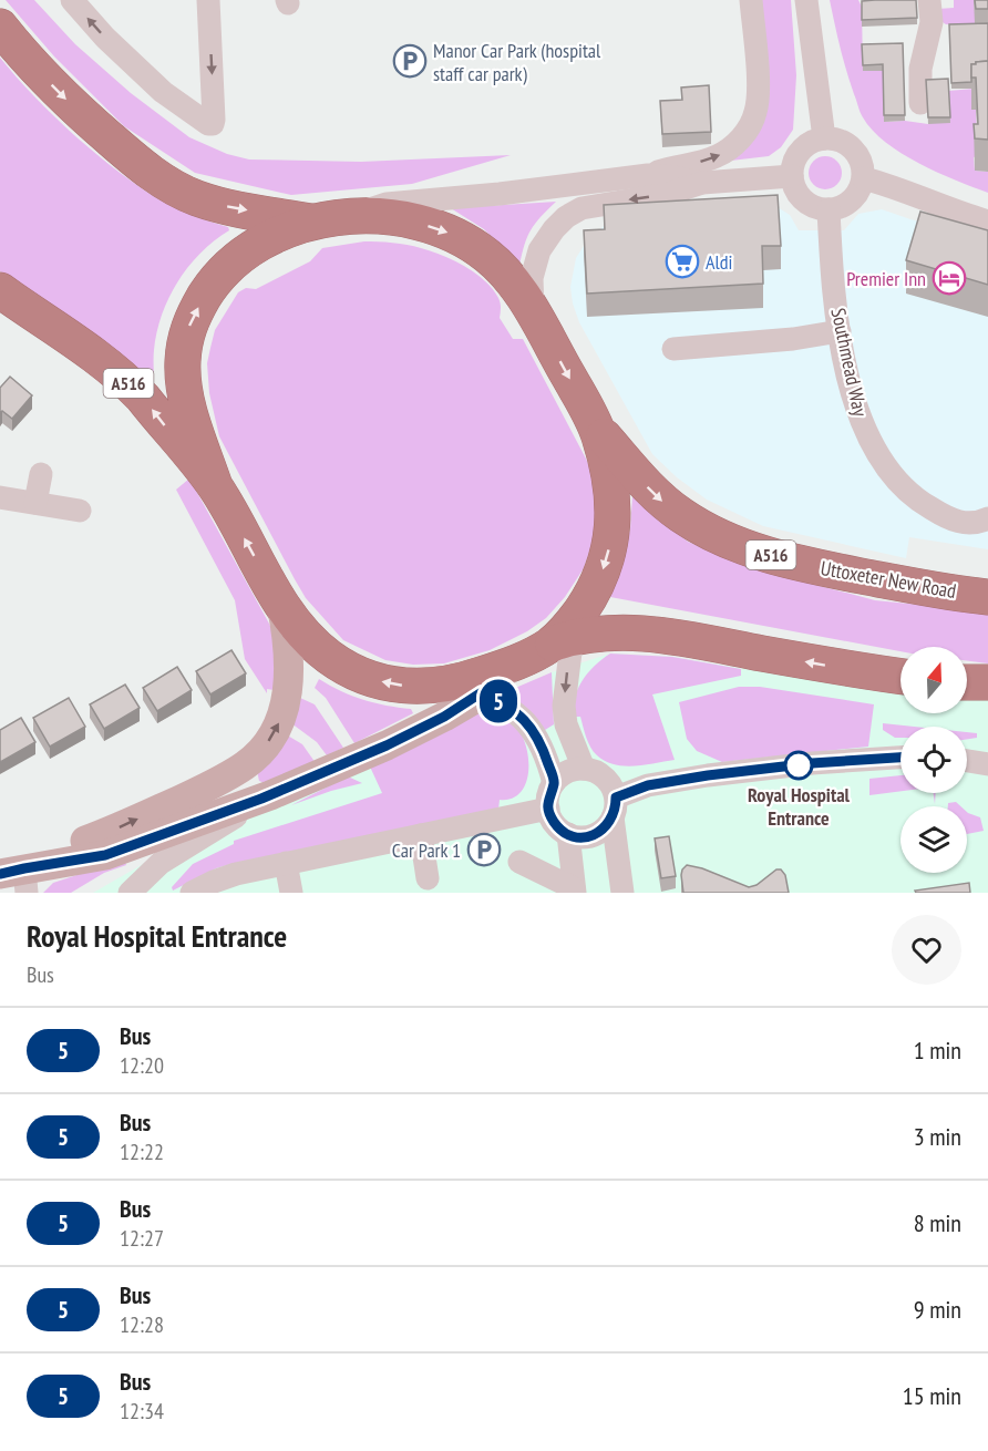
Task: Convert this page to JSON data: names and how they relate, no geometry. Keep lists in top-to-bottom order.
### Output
{
  "streets": {
    "highway": ["A516", "Uttoxeter New Road"],
    "street": ["Southmead Way"]
  },
  "crossings": [
    ["A516", "Uttoxeter New Road"]
  ],
  "places": {
    "parking": ["Manor Car Park (hospital staff car park)", "Car Park 1"],
    "supermarket": ["Aldi"],
    "hotel": ["Premier Inn"],
    "other": ["Royal Hospital Entrance"]
  },
  "lines": ["bus line 5"],
  "north": "top",
  "page": {
    "on_map": "5",
    "heading": ["Royal Hospital Entrance", "Bus"],
    "list": [
      {
        "mark": "5",
        "name": "Bus",
        "note": "12:20",
        "value": "1 min"
      },
      {
        "mark": "5",
        "name": "Bus",
        "note": "12:22",
        "value": "3 min"
      },
      {
        "mark": "5",
        "name": "Bus",
        "note": "12:27",
        "value": "8 min"
      },
      {
        "mark": "5",
        "name": "Bus",
        "note": "12:28",
        "value": "9 min"
      },
      {
        "mark": "5",
        "name": "Bus",
        "note": "12:34",
        "value": "15 min"
      }
    ]
  }
}
